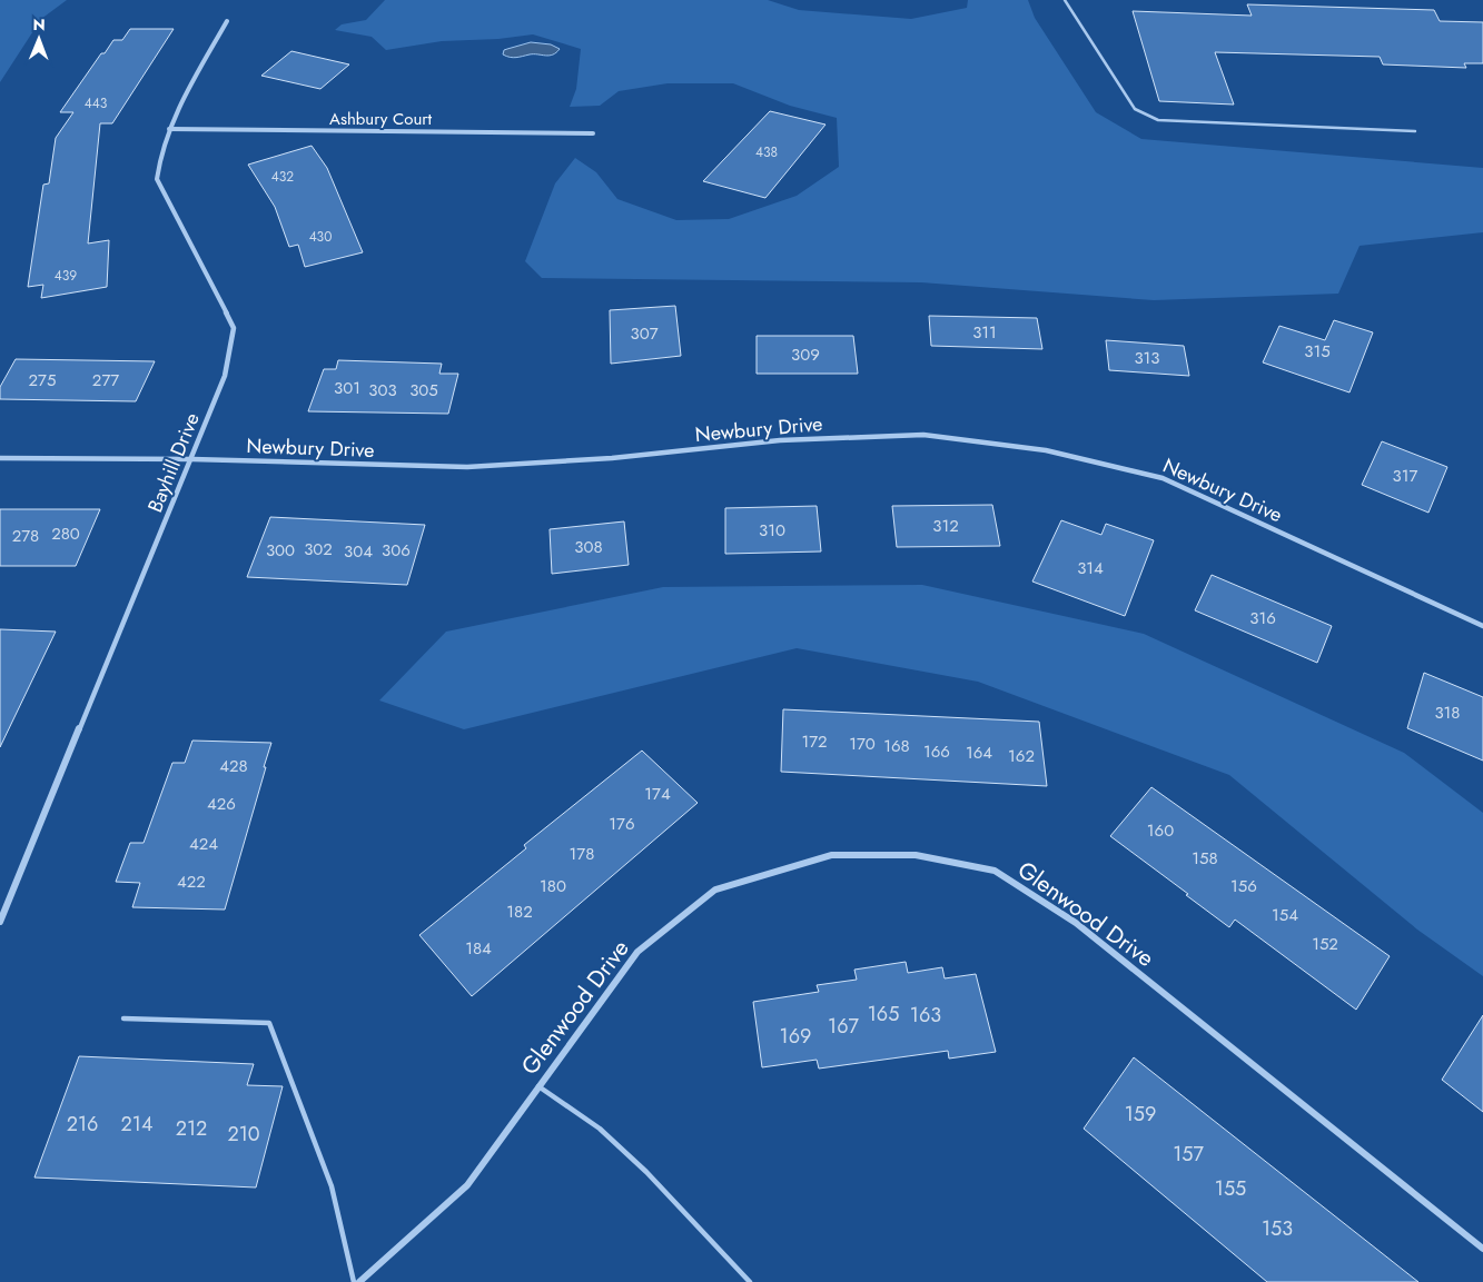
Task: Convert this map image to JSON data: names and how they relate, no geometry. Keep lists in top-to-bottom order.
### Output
{
  "streets": {
    "street": [
      "Ashbury Court",
      "Newbury Drive",
      "Bayhill Drive",
      "Glenwood Drive"
    ]
  },
  "crossings": [
    ["Ashbury Court", "Bayhill Drive"],
    ["Newbury Drive", "Bayhill Drive"]
  ],
  "house_numbers": [
    "443",
    "438",
    "432",
    "430",
    "439",
    "311",
    "307",
    "315",
    "309",
    "313",
    "275",
    "277",
    "301",
    "303",
    "305",
    "317",
    "312",
    "310",
    "280",
    "278",
    "308",
    "302",
    "300",
    "306",
    "304",
    "314",
    "316",
    "318",
    "172",
    "170",
    "168",
    "166",
    "164",
    "162",
    "428",
    "174",
    "426",
    "176",
    "160",
    "424",
    "178",
    "158",
    "422",
    "180",
    "156",
    "182",
    "154",
    "152",
    "184",
    "165",
    "163",
    "167",
    "169",
    "159",
    "216",
    "214",
    "212",
    "210",
    "157",
    "155",
    "153"
  ],
  "north": "top"
}
